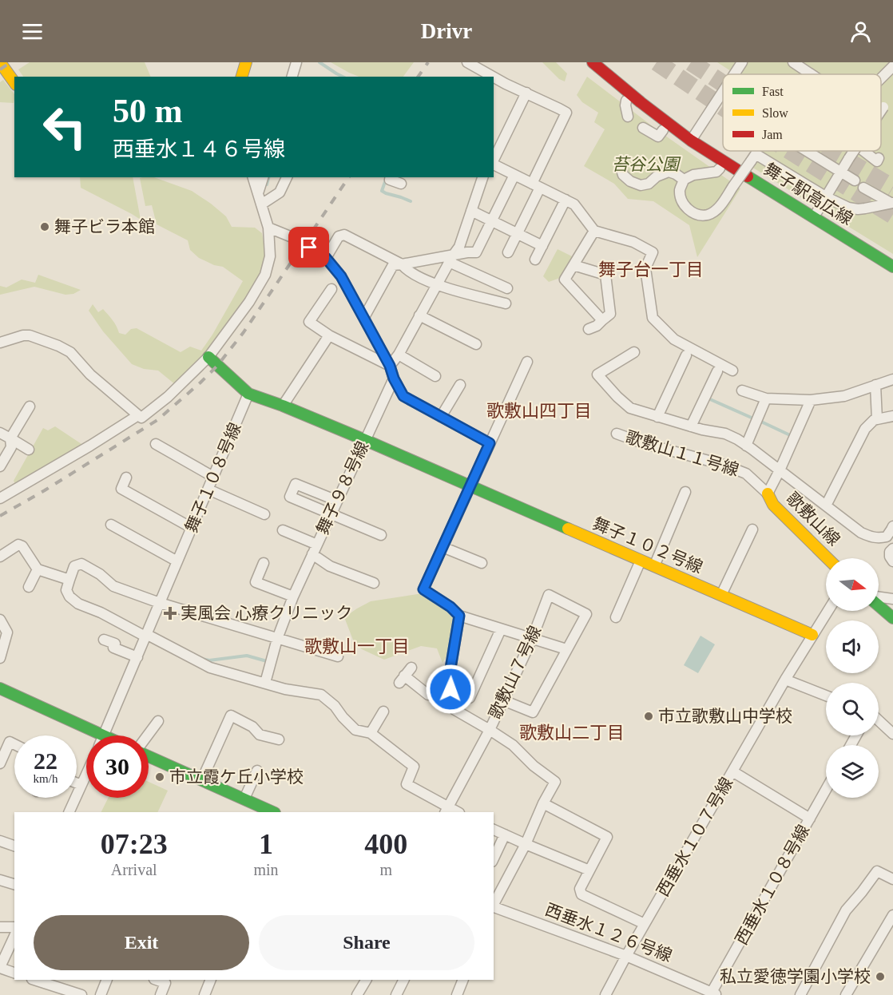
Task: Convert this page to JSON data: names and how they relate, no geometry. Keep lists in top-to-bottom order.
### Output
{
  "streets": {
    "street": [
      "舞子駅高広線",
      "歌敷山１１号線",
      "舞子１０８号線",
      "舞子９８号線",
      "歌敷山線",
      "舞子１０２号線",
      "歌敷山７号線",
      "西垂水１０７号線",
      "西垂水１０８号線",
      "西垂水１２６号線"
    ]
  },
  "crossings": [
    ["歌敷山１１号線", "歌敷山線"],
    ["舞子１０８号線", "舞子１０２号線"],
    ["舞子９８号線", "舞子１０２号線"],
    ["舞子１０２号線", "西垂水１０７号線"],
    ["西垂水１０７号線", "西垂水１２６号線"],
    ["西垂水１０８号線", "西垂水１２６号線"]
  ],
  "districts": [
    "舞子台一丁目",
    "歌敷山四丁目",
    "歌敷山一丁目",
    "歌敷山二丁目"
  ],
  "parks": ["苔谷公園"],
  "places": {
    "other": [
      "舞子ビラ本館",
      "市立歌敷山中学校",
      "市立霞ケ丘小学校",
      "私立愛徳学園小学校"
    ],
    "health": ["実風会 心療クリニック"]
  },
  "legend": ["Fast", "Slow", "Jam"],
  "north": "right",
  "page": {
    "header": "Drivr",
    "turn": ["50 m", "西垂水１４６号線"],
    "speed": "22 km/h",
    "limit": "30",
    "eta": [
      "07:23",
      "Arrival",
      "1",
      "min",
      "400",
      "m"
    ],
    "buttons": ["Exit", "Share"]
  }
}
